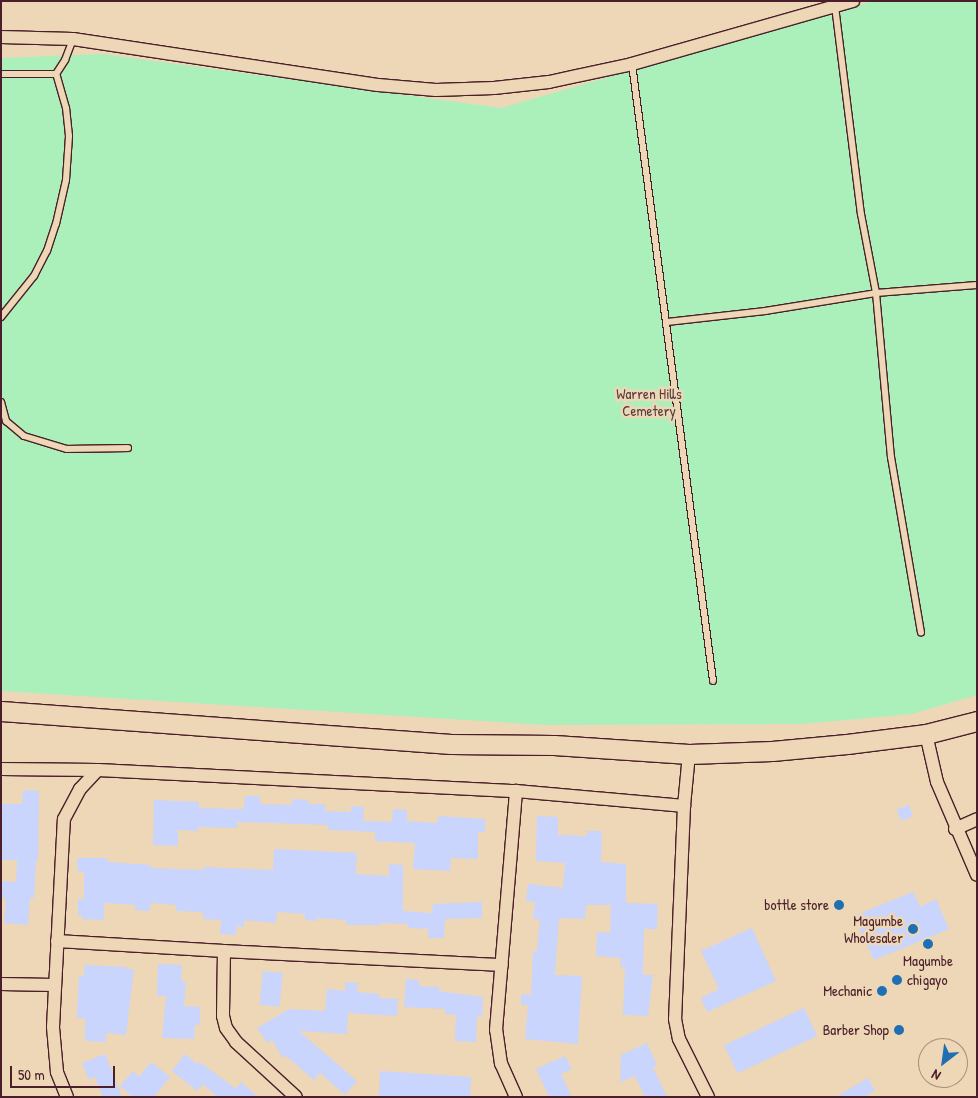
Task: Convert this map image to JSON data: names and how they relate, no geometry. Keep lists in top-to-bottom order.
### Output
{
  "parks": ["Warren Hills Cemetery"],
  "places": [
    "bottle store",
    "Magumbe Wholesaler",
    "Magumbe",
    "chigayo",
    "Mechanic",
    "Barber Shop"
  ],
  "scale_bar": "50 m",
  "north": "bottom left"
}
